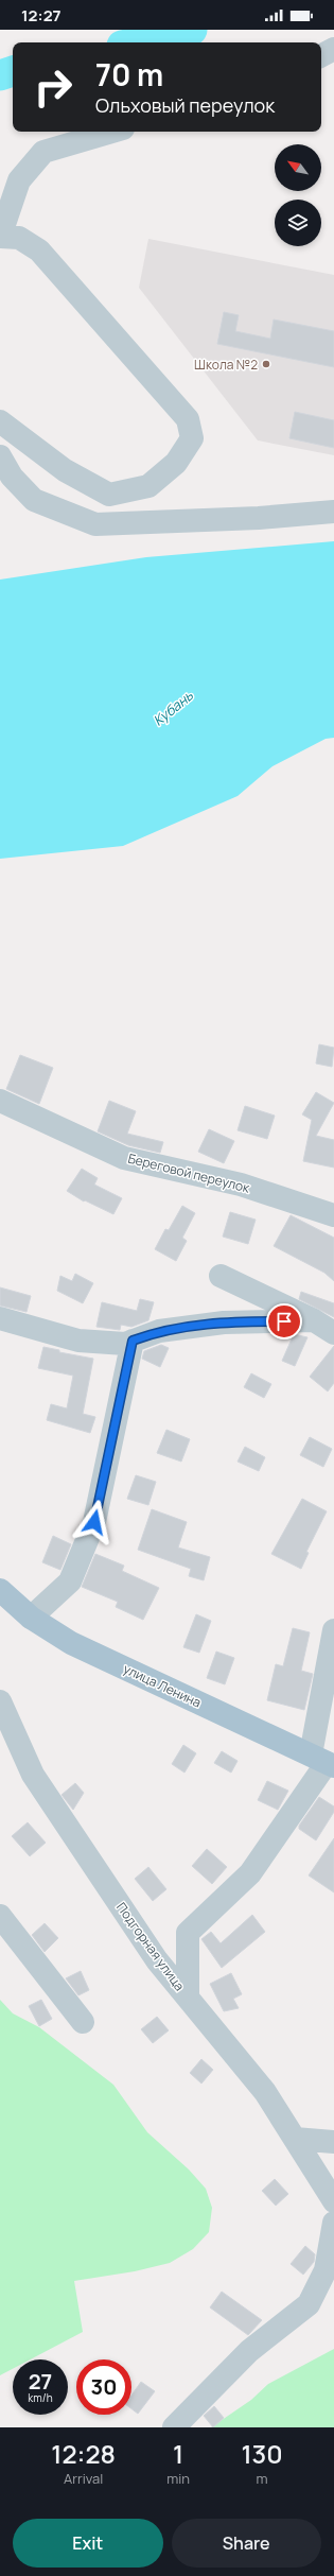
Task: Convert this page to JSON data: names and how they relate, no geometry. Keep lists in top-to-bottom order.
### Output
{
  "streets": {
    "main road": ["улица Ленина"],
    "street": ["Береговой переулок", "Подгорная улица"]
  },
  "water": ["Кубань"],
  "places": ["Школа №2"],
  "north": "top left",
  "page": {
    "status": "12:27",
    "turn": ["70 m", "Ольховый переулок"],
    "speed": "27 km/h",
    "limit": "30",
    "eta": [
      "12:28",
      "Arrival",
      "1",
      "min",
      "130",
      "m"
    ],
    "buttons": ["Exit", "Share"]
  }
}
